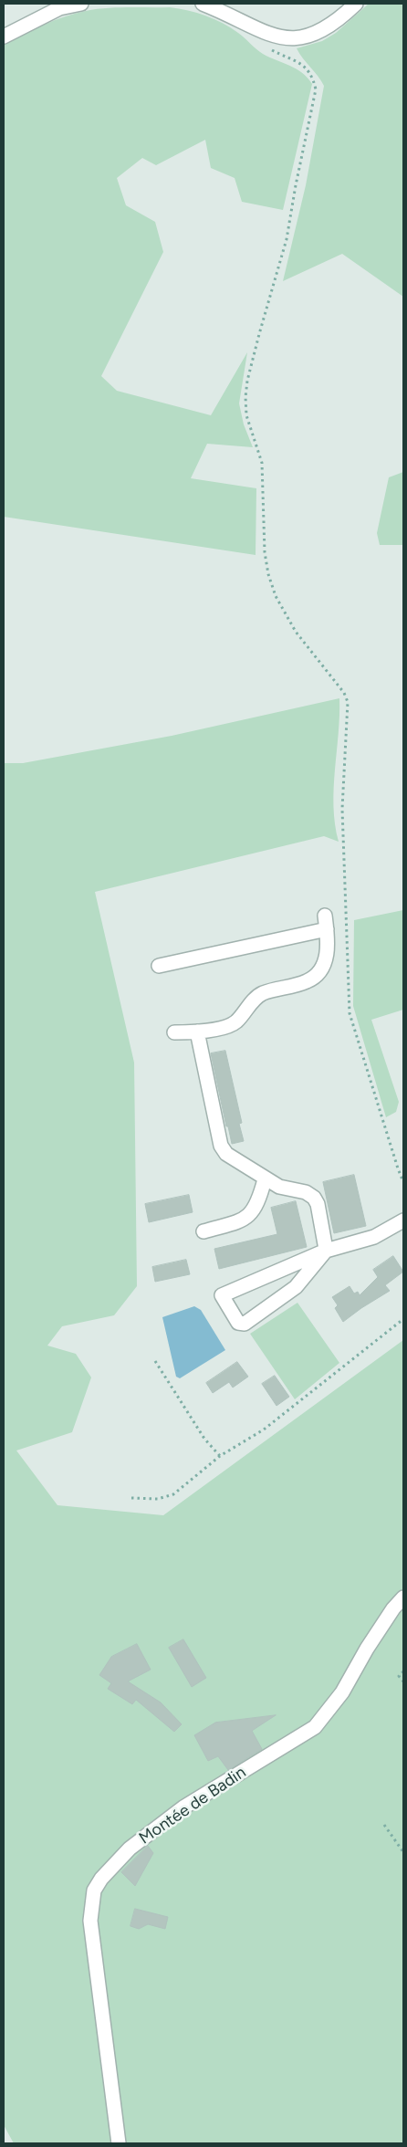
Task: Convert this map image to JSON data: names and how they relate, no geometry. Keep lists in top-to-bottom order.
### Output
{
  "streets": {
    "street": ["Montée de Badin"]
  }
}
